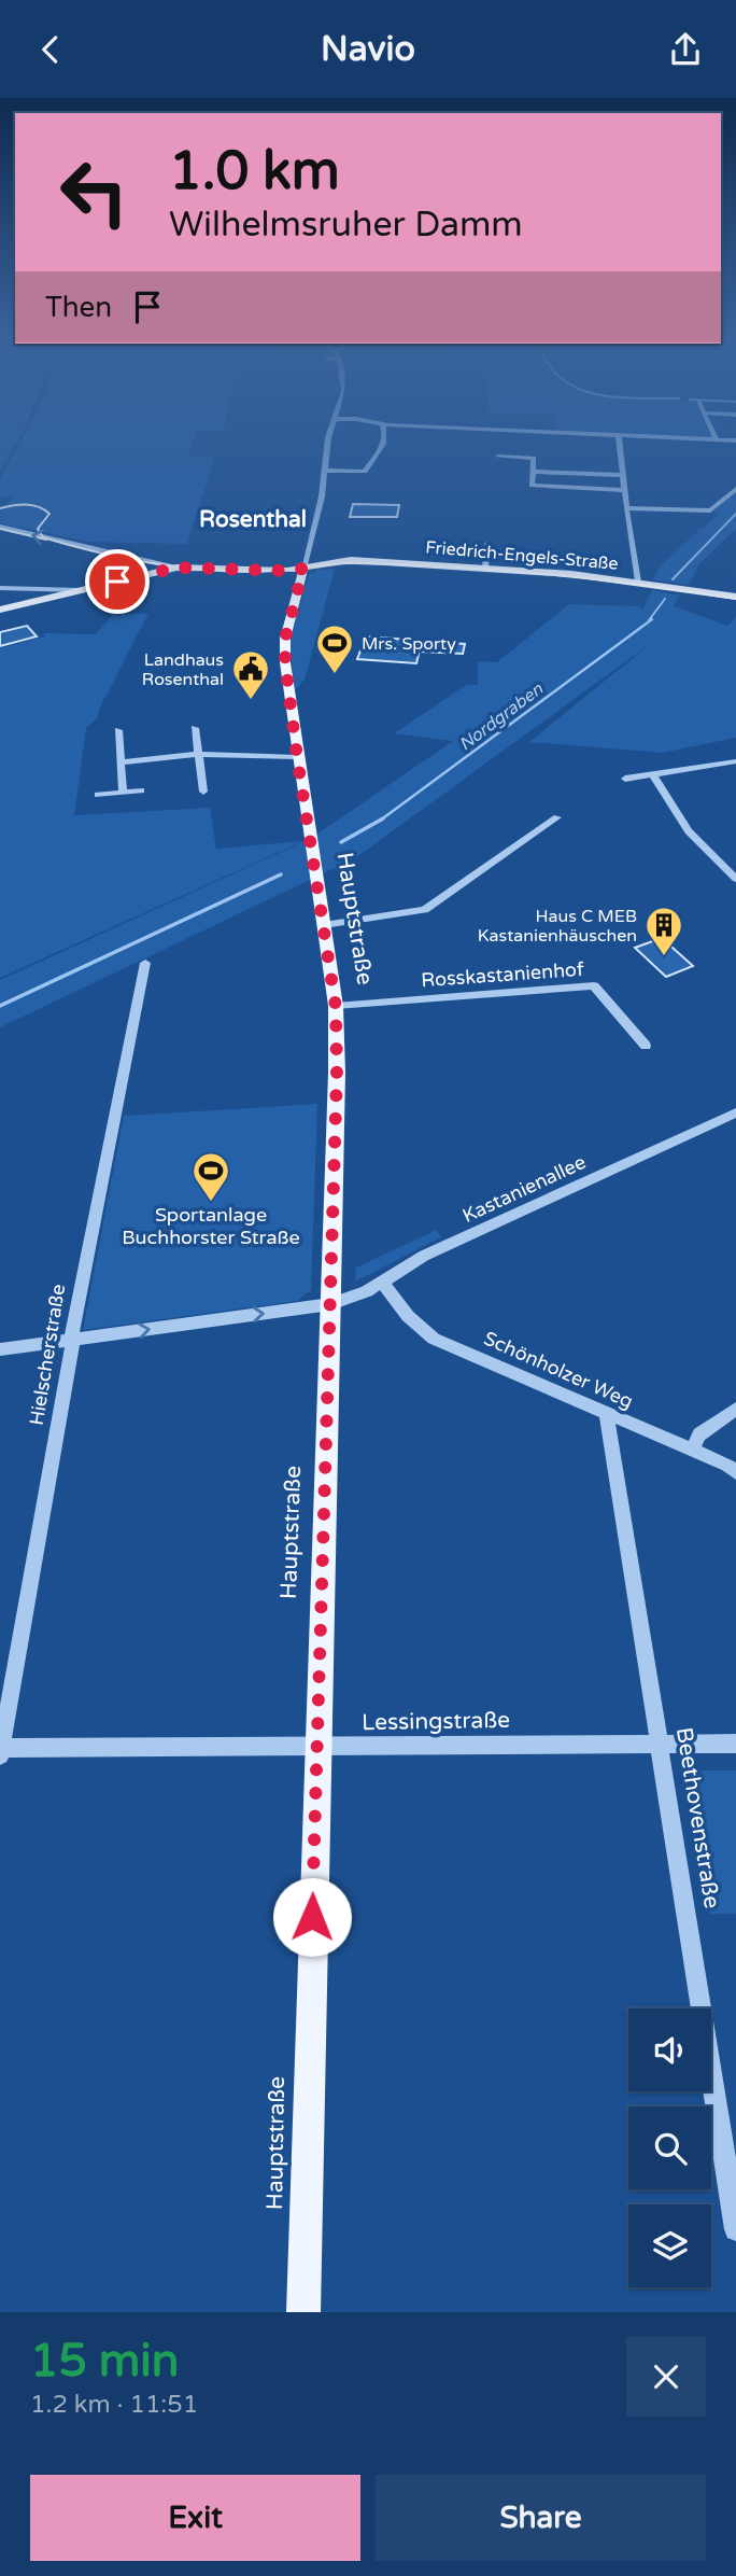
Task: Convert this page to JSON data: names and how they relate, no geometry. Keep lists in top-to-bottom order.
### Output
{
  "streets": {
    "main road": ["Friedrich-Engels-Straße", "Hauptstraße"],
    "street": [
      "Rosskastanienhof",
      "Kastanienallee",
      "Hielscherstraße",
      "Schönholzer Weg",
      "Lessingstraße",
      "Beethovenstraße"
    ]
  },
  "crossings": [
    ["Friedrich-Engels-Straße", "Hauptstraße"],
    ["Hauptstraße", "Rosskastanienhof"],
    ["Hauptstraße", "Kastanienallee"],
    ["Hauptstraße", "Lessingstraße"],
    ["Kastanienallee", "Hielscherstraße"],
    ["Kastanienallee", "Schönholzer Weg"],
    ["Hielscherstraße", "Lessingstraße"],
    ["Schönholzer Weg", "Beethovenstraße"],
    ["Lessingstraße", "Beethovenstraße"]
  ],
  "districts": ["Rosenthal"],
  "water": ["Nordgraben"],
  "places": {
    "sports": ["Mrs. Sporty", "Sportanlage Buchhorster Straße"],
    "public building": ["Landhaus Rosenthal"],
    "building": ["Haus C MEB Kastanienhäuschen"]
  },
  "page": {
    "header": "Navio",
    "turn": ["1.0 km", "Wilhelmsruher Damm"],
    "then": "Then",
    "heading": ["15 min", "1.2 km · 11:51"],
    "buttons": ["Exit", "Share"]
  }
}
